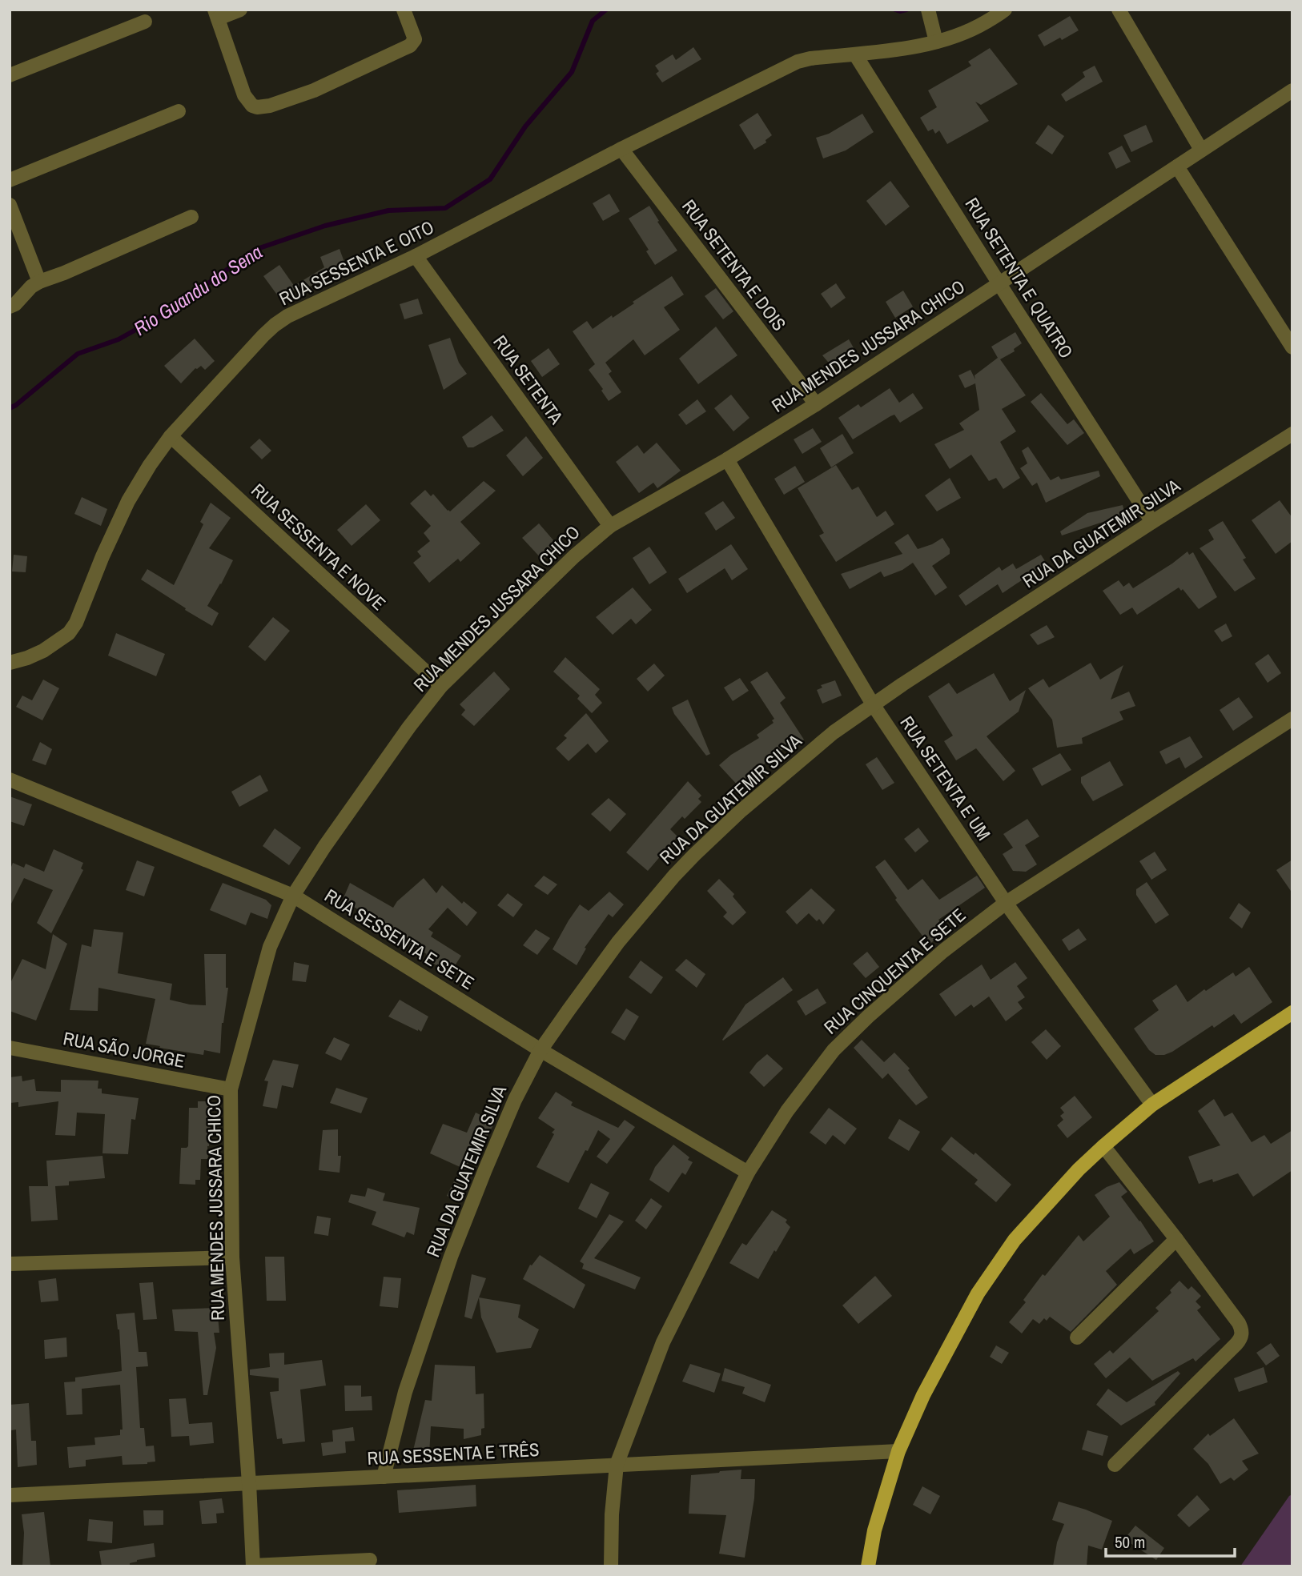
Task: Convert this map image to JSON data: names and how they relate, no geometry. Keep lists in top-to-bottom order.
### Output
{
  "streets": {
    "street": [
      "RUA SESSENTA E OITO",
      "RUA SETENTA E DOIS",
      "RUA SETENTA E QUATRO",
      "RUA MENDES JUSSARA CHICO",
      "RUA SETENTA",
      "RUA DA GUATEMIR SILVA",
      "RUA SESSENTA E NOVE",
      "RUA SETENTA E UM",
      "RUA SESSENTA E SETE",
      "RUA CINQUENTA E SETE",
      "RUA SÃO JORGE",
      "RUA SESSENTA E TRÊS"
    ]
  },
  "crossings": [
    ["RUA SESSENTA E OITO", "RUA SETENTA E DOIS"],
    ["RUA SESSENTA E OITO", "RUA SETENTA E QUATRO"],
    ["RUA SESSENTA E OITO", "RUA SETENTA"],
    ["RUA SESSENTA E OITO", "RUA SESSENTA E NOVE"],
    ["RUA SETENTA E DOIS", "RUA MENDES JUSSARA CHICO"],
    ["RUA SETENTA E QUATRO", "RUA MENDES JUSSARA CHICO"],
    ["RUA SETENTA E QUATRO", "RUA DA GUATEMIR SILVA"],
    ["RUA MENDES JUSSARA CHICO", "RUA SETENTA"],
    ["RUA MENDES JUSSARA CHICO", "RUA SESSENTA E NOVE"],
    ["RUA MENDES JUSSARA CHICO", "RUA SETENTA E UM"],
    ["RUA MENDES JUSSARA CHICO", "RUA SESSENTA E SETE"],
    ["RUA MENDES JUSSARA CHICO", "RUA SÃO JORGE"],
    ["RUA MENDES JUSSARA CHICO", "RUA SESSENTA E TRÊS"],
    ["RUA DA GUATEMIR SILVA", "RUA SETENTA E UM"],
    ["RUA DA GUATEMIR SILVA", "RUA SESSENTA E SETE"],
    ["RUA DA GUATEMIR SILVA", "RUA SESSENTA E TRÊS"],
    ["RUA SETENTA E UM", "RUA CINQUENTA E SETE"],
    ["RUA SESSENTA E SETE", "RUA CINQUENTA E SETE"],
    ["RUA CINQUENTA E SETE", "RUA SESSENTA E TRÊS"]
  ],
  "water": ["Rio Guandu do Sena"],
  "scale_bar": "50 m"
}
